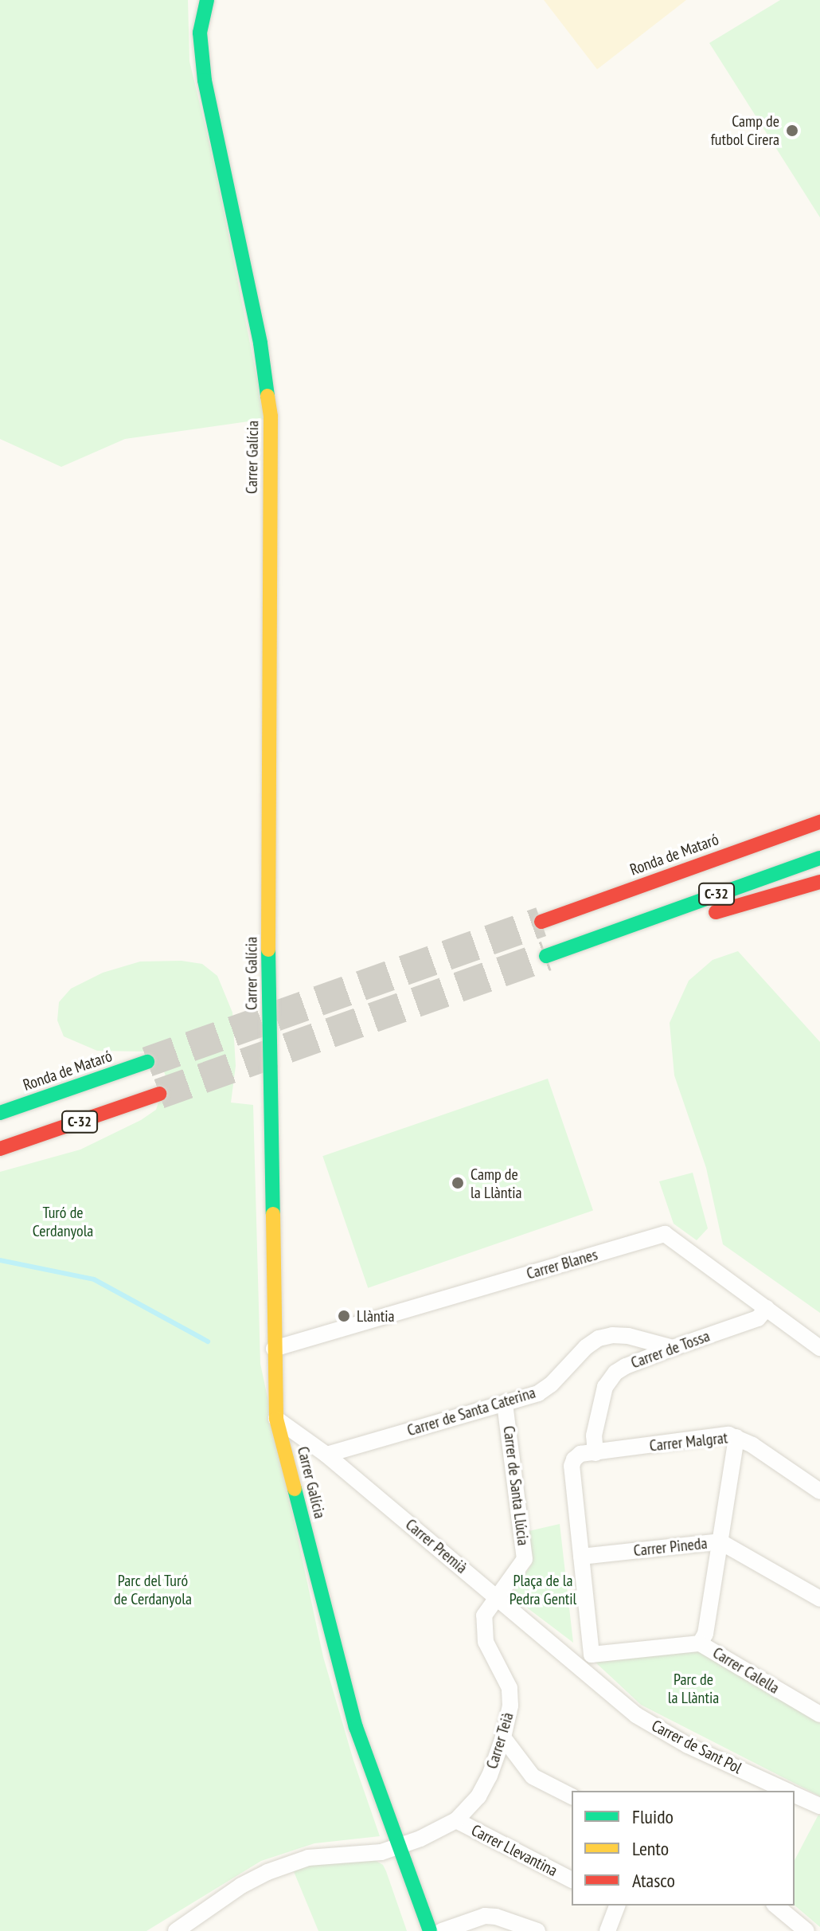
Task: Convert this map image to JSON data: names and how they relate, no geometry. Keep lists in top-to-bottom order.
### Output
{
  "streets": {
    "main road": ["Carrer Galícia", "Ronda de Mataró", "C-32"],
    "street": [
      "Carrer Blanes",
      "Carrer de Tossa",
      "Carrer de Santa Caterina",
      "Carrer Malgrat",
      "Carrer de Santa Llúcia",
      "Carrer Premià",
      "Carrer Pineda",
      "Carrer Calella",
      "Carrer Teià",
      "Carrer de Sant Pol",
      "Carrer Llevantina"
    ]
  },
  "crossings": [
    ["Carrer Galícia", "Carrer Blanes"],
    ["Carrer Galícia", "Carrer Premià"],
    ["Carrer Galícia", "Carrer Teià"],
    ["Carrer Blanes", "Carrer de Tossa"],
    ["Carrer de Tossa", "Carrer de Santa Caterina"],
    ["Carrer de Tossa", "Carrer Malgrat"],
    ["Carrer de Santa Caterina", "Carrer de Santa Llúcia"],
    ["Carrer de Santa Caterina", "Carrer Premià"],
    ["Carrer de Santa Llúcia", "Carrer Premià"],
    ["Carrer de Santa Llúcia", "Carrer Teià"],
    ["Carrer Premià", "Carrer Calella"],
    ["Carrer Premià", "Carrer Teià"],
    ["Carrer Premià", "Carrer de Sant Pol"],
    ["Carrer Calella", "Carrer de Sant Pol"],
    ["Carrer Teià", "Carrer Llevantina"]
  ],
  "parks": [
    "Turó de Cerdanyola",
    "Parc del Turó de Cerdanyola",
    "Plaça de la Pedra Gentil",
    "Parc de la Llàntia"
  ],
  "places": ["Camp de futbol Cirera", "Camp de la Llàntia", "Llàntia"],
  "legend": ["Fluido", "Lento", "Atasco"]
}
